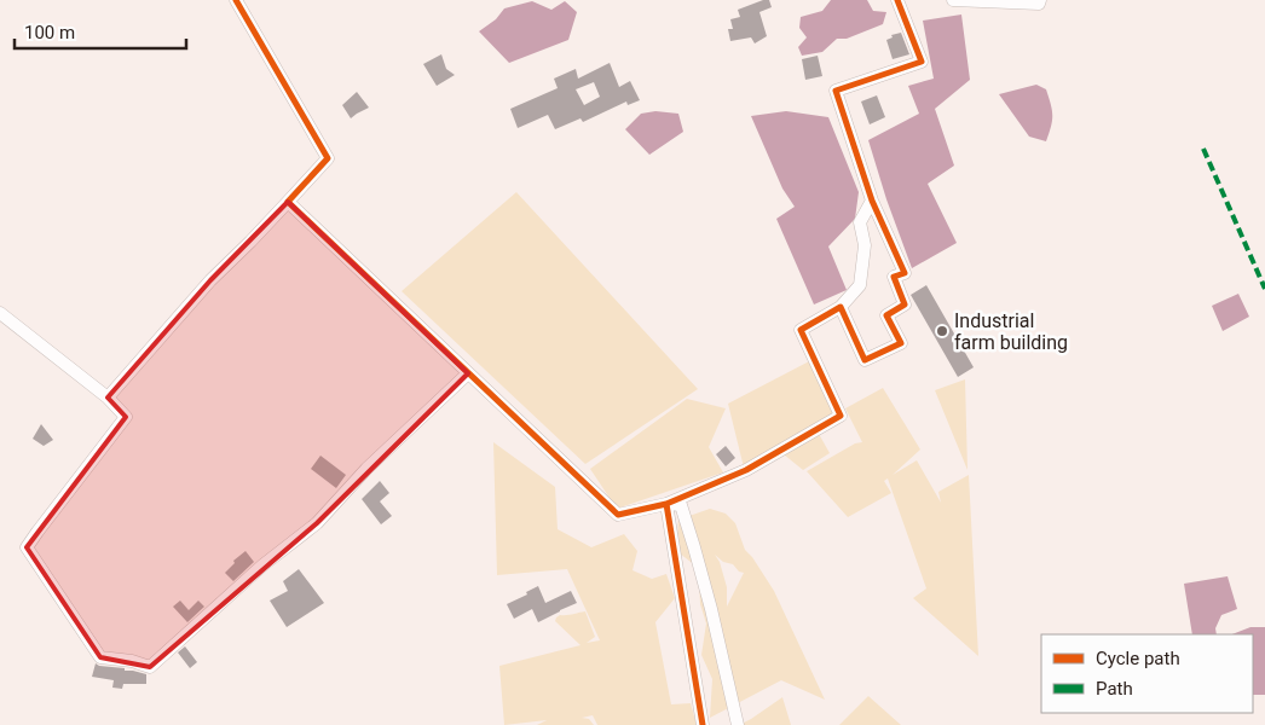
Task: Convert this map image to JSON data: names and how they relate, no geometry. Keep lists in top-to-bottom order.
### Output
{
  "places": ["Industrial farm building"],
  "legend": ["Cycle path", "Path"],
  "scale_bar": "100 m"
}
